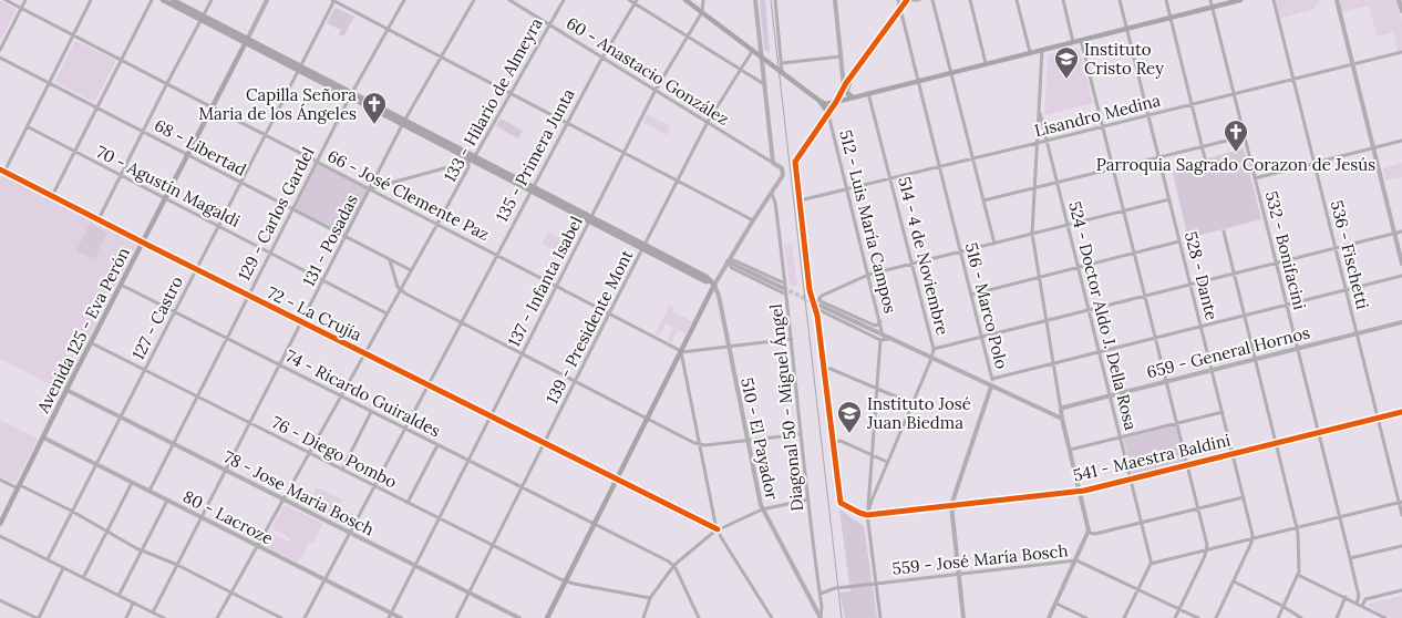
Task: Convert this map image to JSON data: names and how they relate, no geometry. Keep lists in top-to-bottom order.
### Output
{
  "streets": {
    "main road": ["Avenida 125 - Eva Perón"],
    "street": [
      "60 - Anastacio González",
      "133 - Hilario de Almeyra",
      "Lisandro Medina",
      "68 - Libertad",
      "135 - Primera Junta",
      "70 - Agustín Magaldi",
      "66 - José Clemente Paz",
      "129 - Carlos Gardel",
      "512 - Luis María Campos",
      "131 - Posadas",
      "532 - Bonifacini",
      "536 - Fischetti",
      "514 - 4 de Noviembre",
      "528 - Dante",
      "137 - Infanta Isabel",
      "516 - Marco Polo",
      "72 - La Crujía",
      "524 - Doctor Aldo J. Della Rosa",
      "127 - Castro",
      "139 - Presidente Mont",
      "659 - General Hornos",
      "74 - Ricardo Guiraldes",
      "Diagonal 50 - Miguel Ángel",
      "510 - El Payador",
      "76 - Diego Pombo",
      "541 - Maestra Baldini",
      "78 - Jose Maria Bosch",
      "80 - Lacroze",
      "559 - José María Bosch"
    ]
  },
  "crossings": [
    ["60 - Anastacio González", "133 - Hilario de Almeyra"],
    ["60 - Anastacio González", "135 - Primera Junta"],
    ["60 - Anastacio González", "137 - Infanta Isabel"],
    ["60 - Anastacio González", "139 - Presidente Mont"],
    ["133 - Hilario de Almeyra", "68 - Libertad"],
    ["133 - Hilario de Almeyra", "70 - Agustín Magaldi"],
    ["133 - Hilario de Almeyra", "66 - José Clemente Paz"],
    ["133 - Hilario de Almeyra", "72 - La Crujía"],
    ["133 - Hilario de Almeyra", "74 - Ricardo Guiraldes"],
    ["133 - Hilario de Almeyra", "76 - Diego Pombo"],
    ["133 - Hilario de Almeyra", "78 - Jose Maria Bosch"],
    ["133 - Hilario de Almeyra", "80 - Lacroze"],
    ["Lisandro Medina", "512 - Luis María Campos"],
    ["Lisandro Medina", "532 - Bonifacini"],
    ["Lisandro Medina", "536 - Fischetti"],
    ["Lisandro Medina", "514 - 4 de Noviembre"],
    ["Lisandro Medina", "528 - Dante"],
    ["Lisandro Medina", "516 - Marco Polo"],
    ["Lisandro Medina", "524 - Doctor Aldo J. Della Rosa"],
    ["68 - Libertad", "129 - Carlos Gardel"],
    ["68 - Libertad", "131 - Posadas"],
    ["68 - Libertad", "127 - Castro"],
    ["68 - Libertad", "Avenida 125 - Eva Perón"],
    ["135 - Primera Junta", "66 - José Clemente Paz"],
    ["135 - Primera Junta", "72 - La Crujía"],
    ["135 - Primera Junta", "74 - Ricardo Guiraldes"],
    ["135 - Primera Junta", "76 - Diego Pombo"],
    ["135 - Primera Junta", "78 - Jose Maria Bosch"],
    ["135 - Primera Junta", "80 - Lacroze"],
    ["70 - Agustín Magaldi", "129 - Carlos Gardel"],
    ["70 - Agustín Magaldi", "131 - Posadas"],
    ["70 - Agustín Magaldi", "127 - Castro"],
    ["70 - Agustín Magaldi", "Avenida 125 - Eva Perón"],
    ["66 - José Clemente Paz", "129 - Carlos Gardel"],
    ["66 - José Clemente Paz", "131 - Posadas"],
    ["66 - José Clemente Paz", "137 - Infanta Isabel"],
    ["66 - José Clemente Paz", "127 - Castro"],
    ["66 - José Clemente Paz", "139 - Presidente Mont"],
    ["66 - José Clemente Paz", "Avenida 125 - Eva Perón"],
    ["129 - Carlos Gardel", "72 - La Crujía"],
    ["129 - Carlos Gardel", "74 - Ricardo Guiraldes"],
    ["129 - Carlos Gardel", "76 - Diego Pombo"],
    ["129 - Carlos Gardel", "78 - Jose Maria Bosch"],
    ["129 - Carlos Gardel", "80 - Lacroze"],
    ["512 - Luis María Campos", "514 - 4 de Noviembre"],
    ["512 - Luis María Campos", "541 - Maestra Baldini"],
    ["512 - Luis María Campos", "559 - José María Bosch"],
    ["131 - Posadas", "72 - La Crujía"],
    ["131 - Posadas", "74 - Ricardo Guiraldes"],
    ["131 - Posadas", "76 - Diego Pombo"],
    ["131 - Posadas", "78 - Jose Maria Bosch"],
    ["131 - Posadas", "80 - Lacroze"],
    ["532 - Bonifacini", "659 - General Hornos"],
    ["532 - Bonifacini", "541 - Maestra Baldini"],
    ["536 - Fischetti", "659 - General Hornos"],
    ["536 - Fischetti", "541 - Maestra Baldini"],
    ["514 - 4 de Noviembre", "541 - Maestra Baldini"],
    ["528 - Dante", "659 - General Hornos"],
    ["528 - Dante", "541 - Maestra Baldini"],
    ["137 - Infanta Isabel", "72 - La Crujía"],
    ["137 - Infanta Isabel", "74 - Ricardo Guiraldes"],
    ["137 - Infanta Isabel", "76 - Diego Pombo"],
    ["137 - Infanta Isabel", "78 - Jose Maria Bosch"],
    ["137 - Infanta Isabel", "80 - Lacroze"],
    ["516 - Marco Polo", "541 - Maestra Baldini"],
    ["516 - Marco Polo", "559 - José María Bosch"],
    ["72 - La Crujía", "127 - Castro"],
    ["72 - La Crujía", "139 - Presidente Mont"],
    ["72 - La Crujía", "Avenida 125 - Eva Perón"],
    ["524 - Doctor Aldo J. Della Rosa", "659 - General Hornos"],
    ["524 - Doctor Aldo J. Della Rosa", "541 - Maestra Baldini"],
    ["127 - Castro", "74 - Ricardo Guiraldes"],
    ["127 - Castro", "76 - Diego Pombo"],
    ["127 - Castro", "78 - Jose Maria Bosch"],
    ["127 - Castro", "80 - Lacroze"],
    ["139 - Presidente Mont", "74 - Ricardo Guiraldes"],
    ["139 - Presidente Mont", "76 - Diego Pombo"],
    ["139 - Presidente Mont", "78 - Jose Maria Bosch"],
    ["Avenida 125 - Eva Perón", "74 - Ricardo Guiraldes"],
    ["Avenida 125 - Eva Perón", "76 - Diego Pombo"],
    ["Avenida 125 - Eva Perón", "78 - Jose Maria Bosch"],
    ["Avenida 125 - Eva Perón", "80 - Lacroze"],
    ["Diagonal 50 - Miguel Ángel", "510 - El Payador"],
    ["Diagonal 50 - Miguel Ángel", "559 - José María Bosch"]
  ],
  "places": {
    "school or university": ["Instituto Cristo Rey", "Instituto José Juan Biedma"],
    "church": ["Capilla Señora Maria de los Ángeles", "Parroquia Sagrado Corazon de Jesús"]
  }
}
